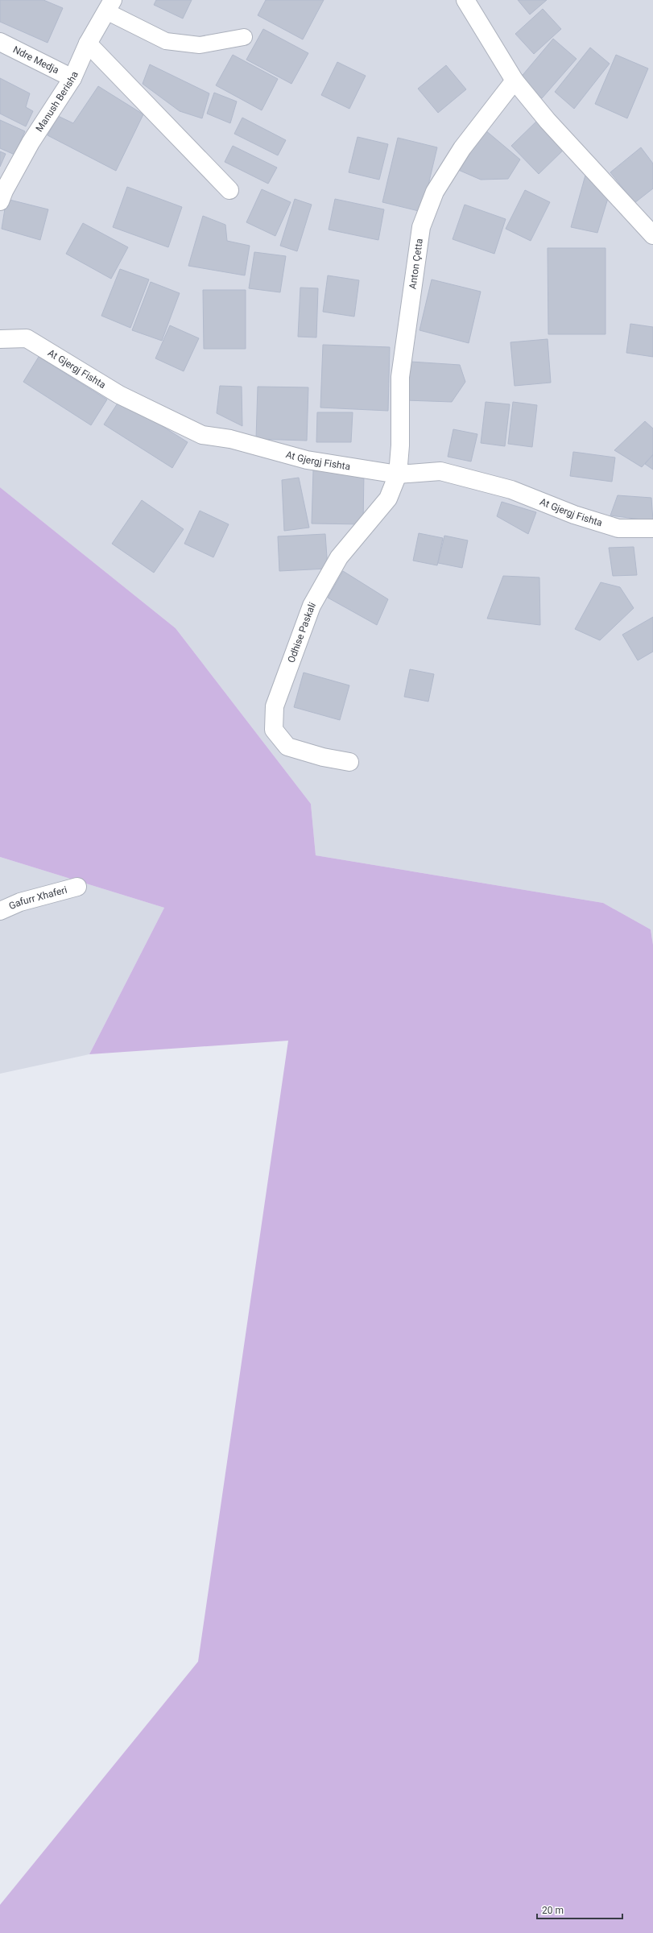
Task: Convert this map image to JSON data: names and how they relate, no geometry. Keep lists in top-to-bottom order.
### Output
{
  "streets": {
    "street": [
      "Ndre Medja",
      "Manush Berisha",
      "Anton Çetta",
      "At Gjergj Fishta",
      "Odhise Paskali",
      "Gafurr Xhaferi"
    ]
  },
  "crossings": [
    ["Ndre Medja", "Manush Berisha"],
    ["Anton Çetta", "At Gjergj Fishta"],
    ["Anton Çetta", "Odhise Paskali"],
    ["At Gjergj Fishta", "Odhise Paskali"]
  ],
  "scale_bar": "20 m"
}
